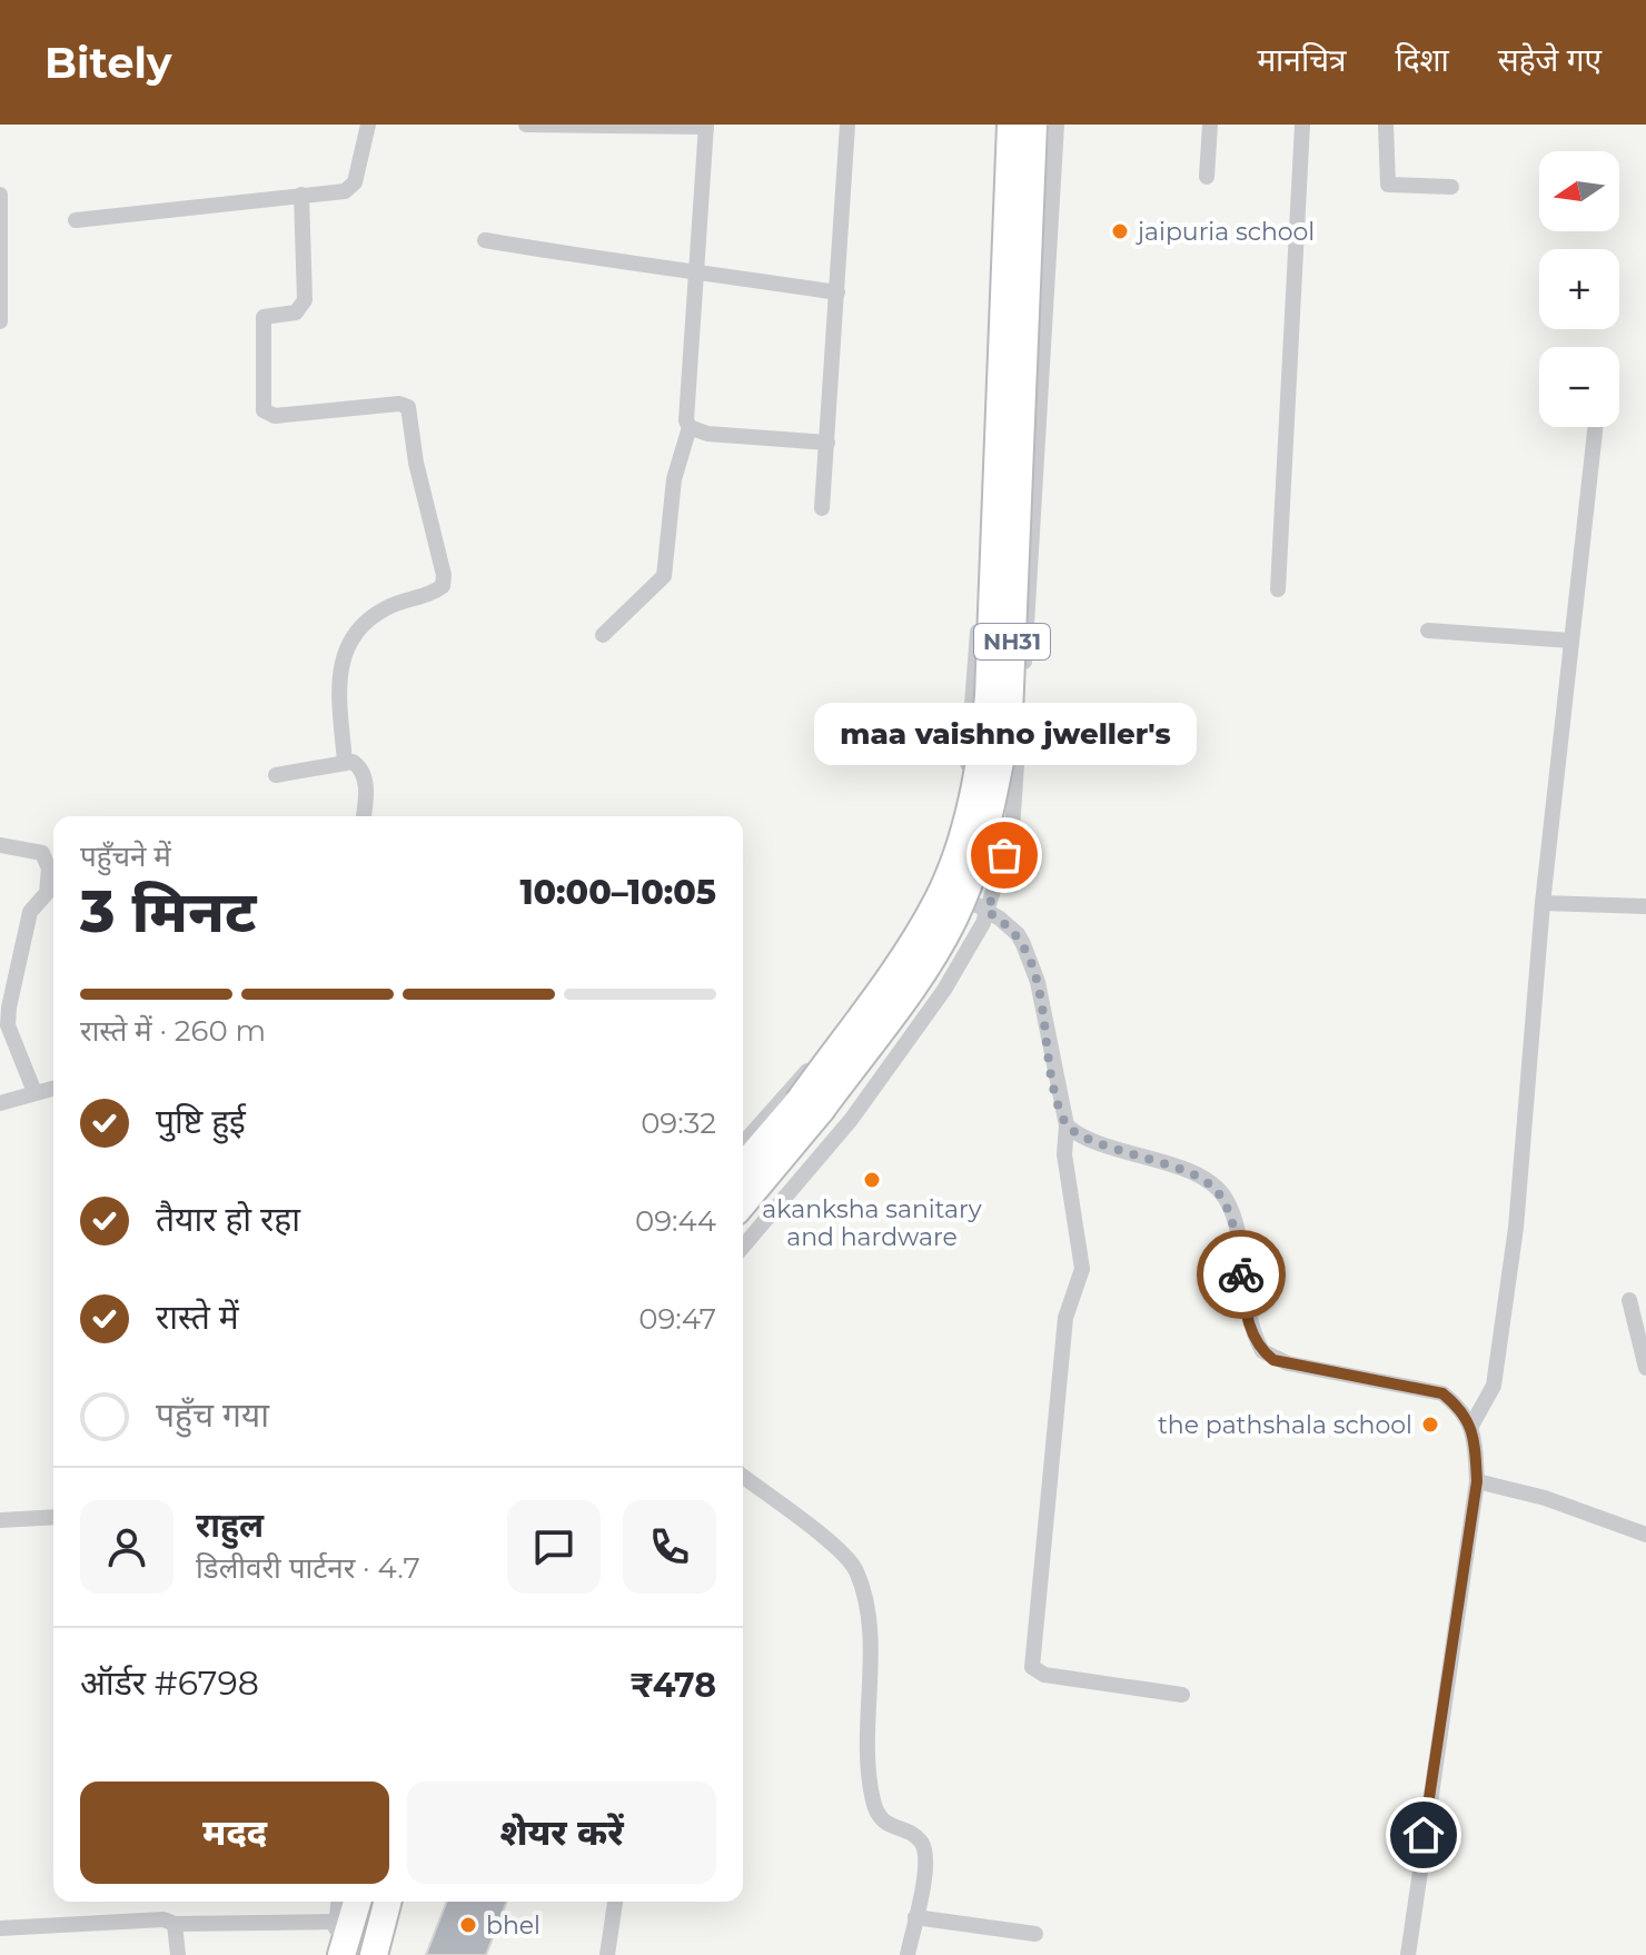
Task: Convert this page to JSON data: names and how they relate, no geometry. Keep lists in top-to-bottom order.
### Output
{
  "streets": {
    "highway": ["NH31"]
  },
  "places": [
    "jaipuria school",
    "maa vaishno jweller's",
    "akanksha sanitary and hardware",
    "the pathshala school",
    "bhel"
  ],
  "north": "left",
  "page": {
    "header": "Bitely",
    "nav": ["मानचित्र", "दिशा", "सहेजे गए"],
    "map_buttons": ["+", "−"],
    "bubble": "maa vaishno jweller's",
    "heading": ["3 मिनट", "पहुँचने में", "10:00–10:05"],
    "panel": [
      "राहुल",
      "डिलीवरी पार्टनर · 4.7",
      "ऑर्डर #6798",
      "₹478"
    ],
    "bar": "रास्ते में · 260 m",
    "list": [
      ["पुष्टि हुई", "09:32"],
      ["तैयार हो रहा", "09:44"],
      ["रास्ते में", "09:47"],
      "पहुँच गया"
    ],
    "buttons": ["मदद", "शेयर करें"]
  }
}
